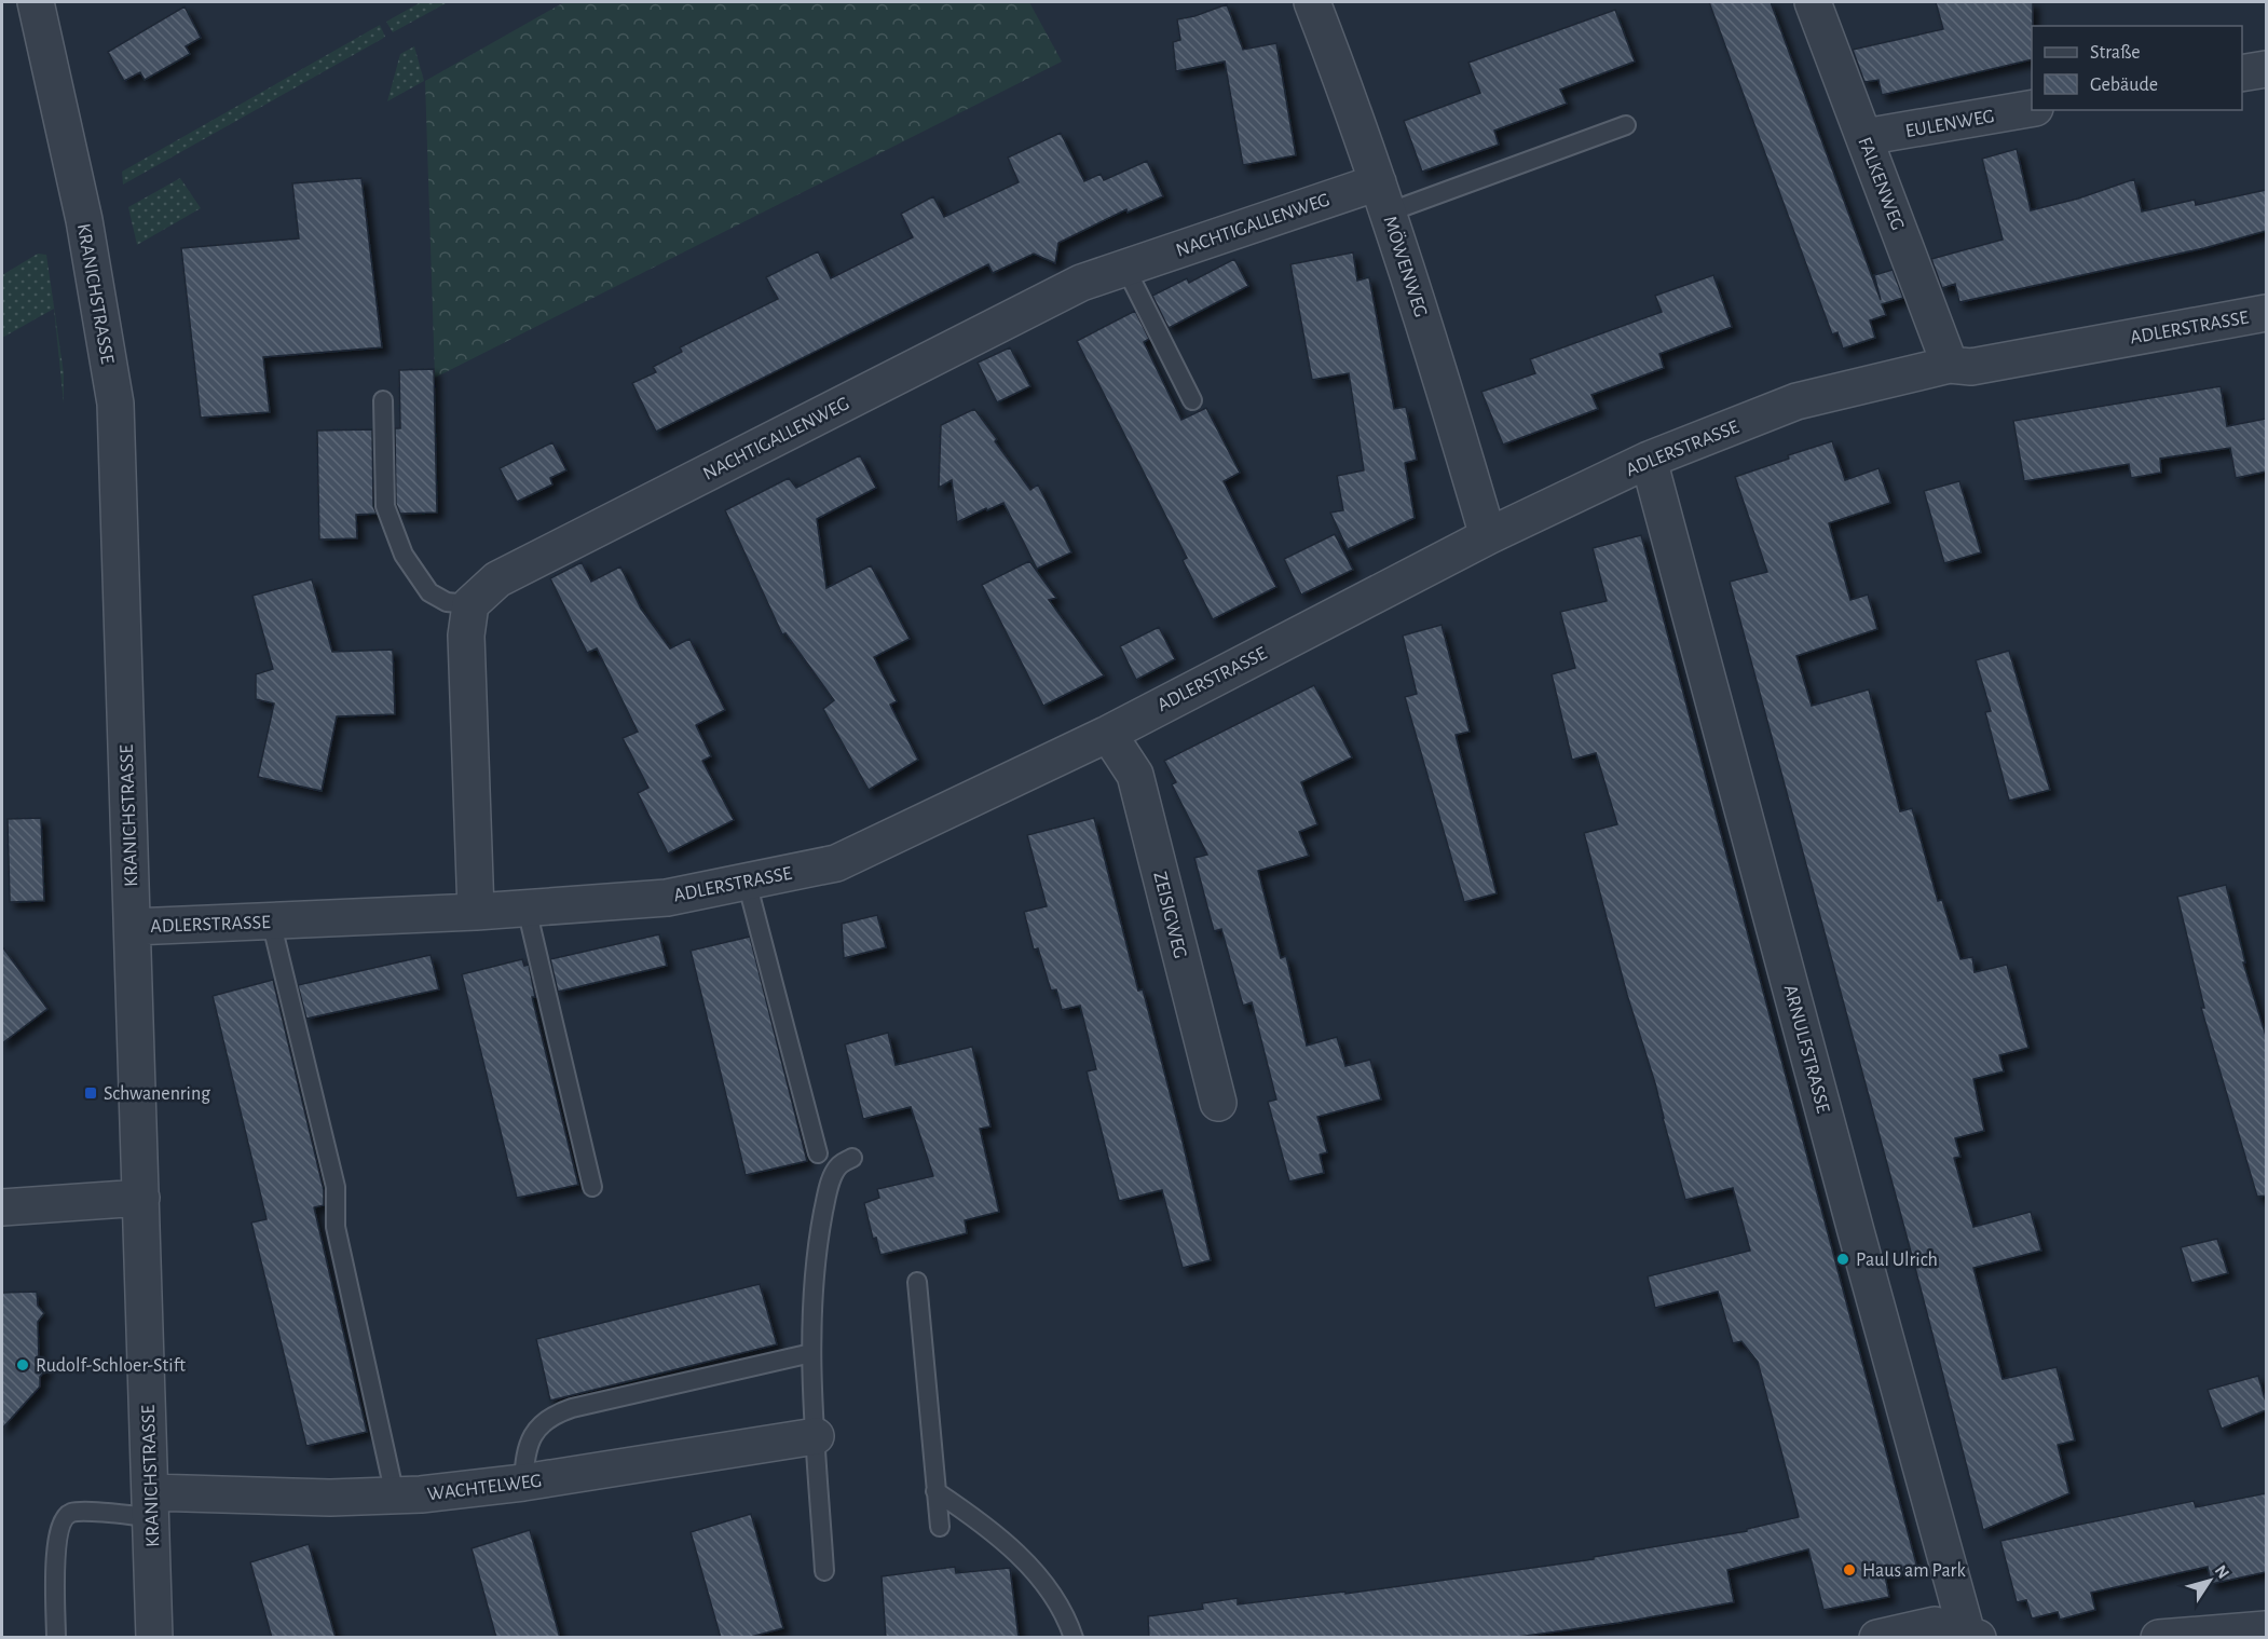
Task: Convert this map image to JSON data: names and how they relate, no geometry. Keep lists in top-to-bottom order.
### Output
{
  "streets": {
    "street": [
      "EULENWEG",
      "FALKENWEG",
      "NACHTIGALLENWEG",
      "MÖWENWEG",
      "KRANICHSTRASSE",
      "ADLERSTRASSE",
      "ZEISIGWEG",
      "ARNULFSTRASSE",
      "WACHTELWEG"
    ]
  },
  "crossings": [
    ["EULENWEG", "FALKENWEG"],
    ["FALKENWEG", "ADLERSTRASSE"],
    ["NACHTIGALLENWEG", "MÖWENWEG"],
    ["MÖWENWEG", "ADLERSTRASSE"],
    ["KRANICHSTRASSE", "ADLERSTRASSE"],
    ["KRANICHSTRASSE", "WACHTELWEG"],
    ["ADLERSTRASSE", "ZEISIGWEG"],
    ["ADLERSTRASSE", "ARNULFSTRASSE"]
  ],
  "places": {
    "transit": ["Schwanenring"],
    "other": ["Paul Ulrich", "Rudolf-Schloer-Stift", "Haus am Park"]
  },
  "legend": ["Straße", "Gebäude"],
  "north": "top right"
}
